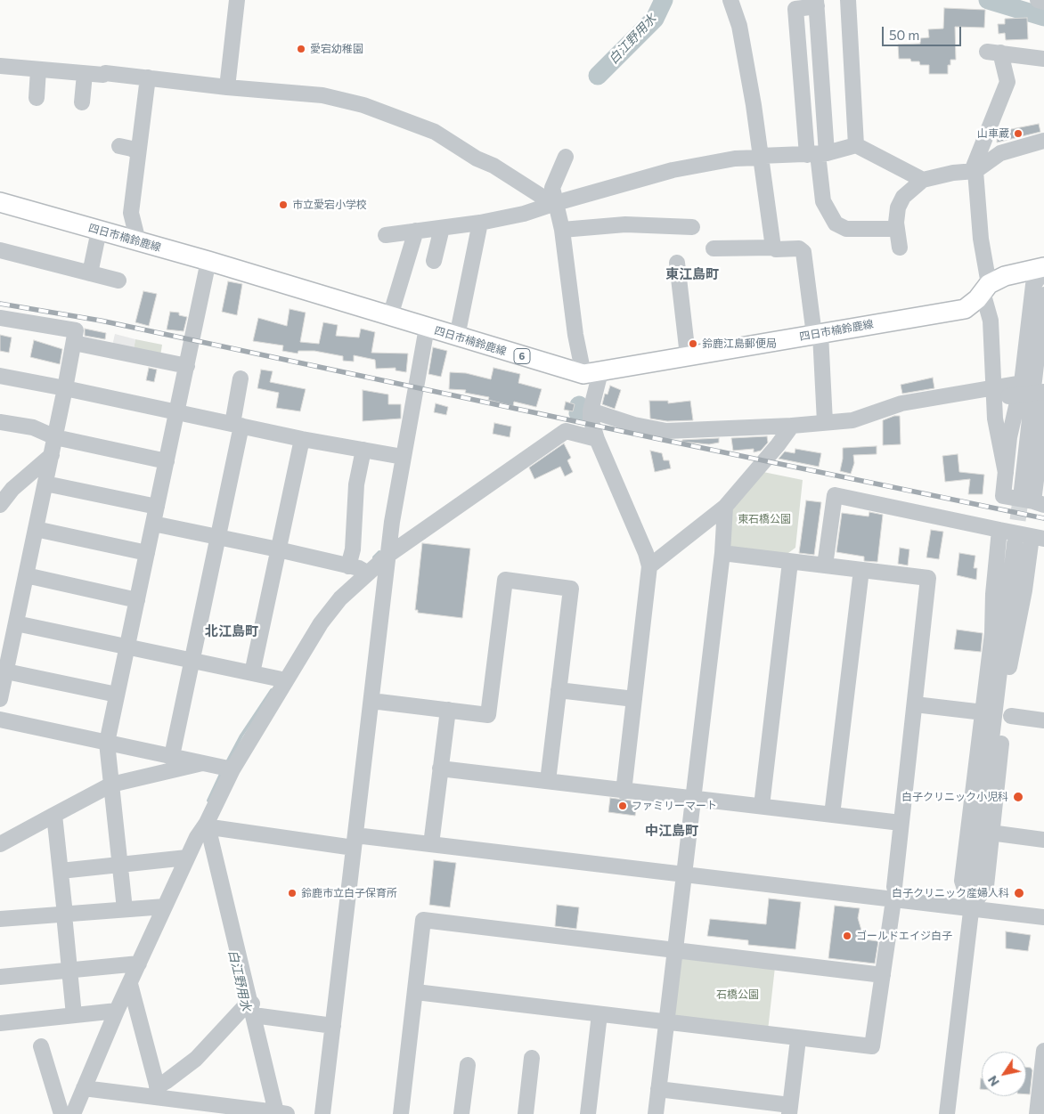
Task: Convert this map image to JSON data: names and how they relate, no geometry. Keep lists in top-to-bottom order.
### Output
{
  "streets": {
    "main road": ["四日市楠鈴鹿線", "6"]
  },
  "districts": ["東江島町", "北江島町", "中江島町"],
  "water": ["白江野用水"],
  "parks": ["東石橋公園", "石橋公園"],
  "places": [
    "愛宕幼稚園",
    "山車蔵",
    "市立愛宕小学校",
    "鈴鹿江島郵便局",
    "白子クリニック小児科",
    "ファミリーマート",
    "鈴鹿市立白子保育所",
    "白子クリニック産婦人科",
    "ゴールドエイジ白子"
  ],
  "scale_bar": "50 m",
  "north": "bottom left"
}
